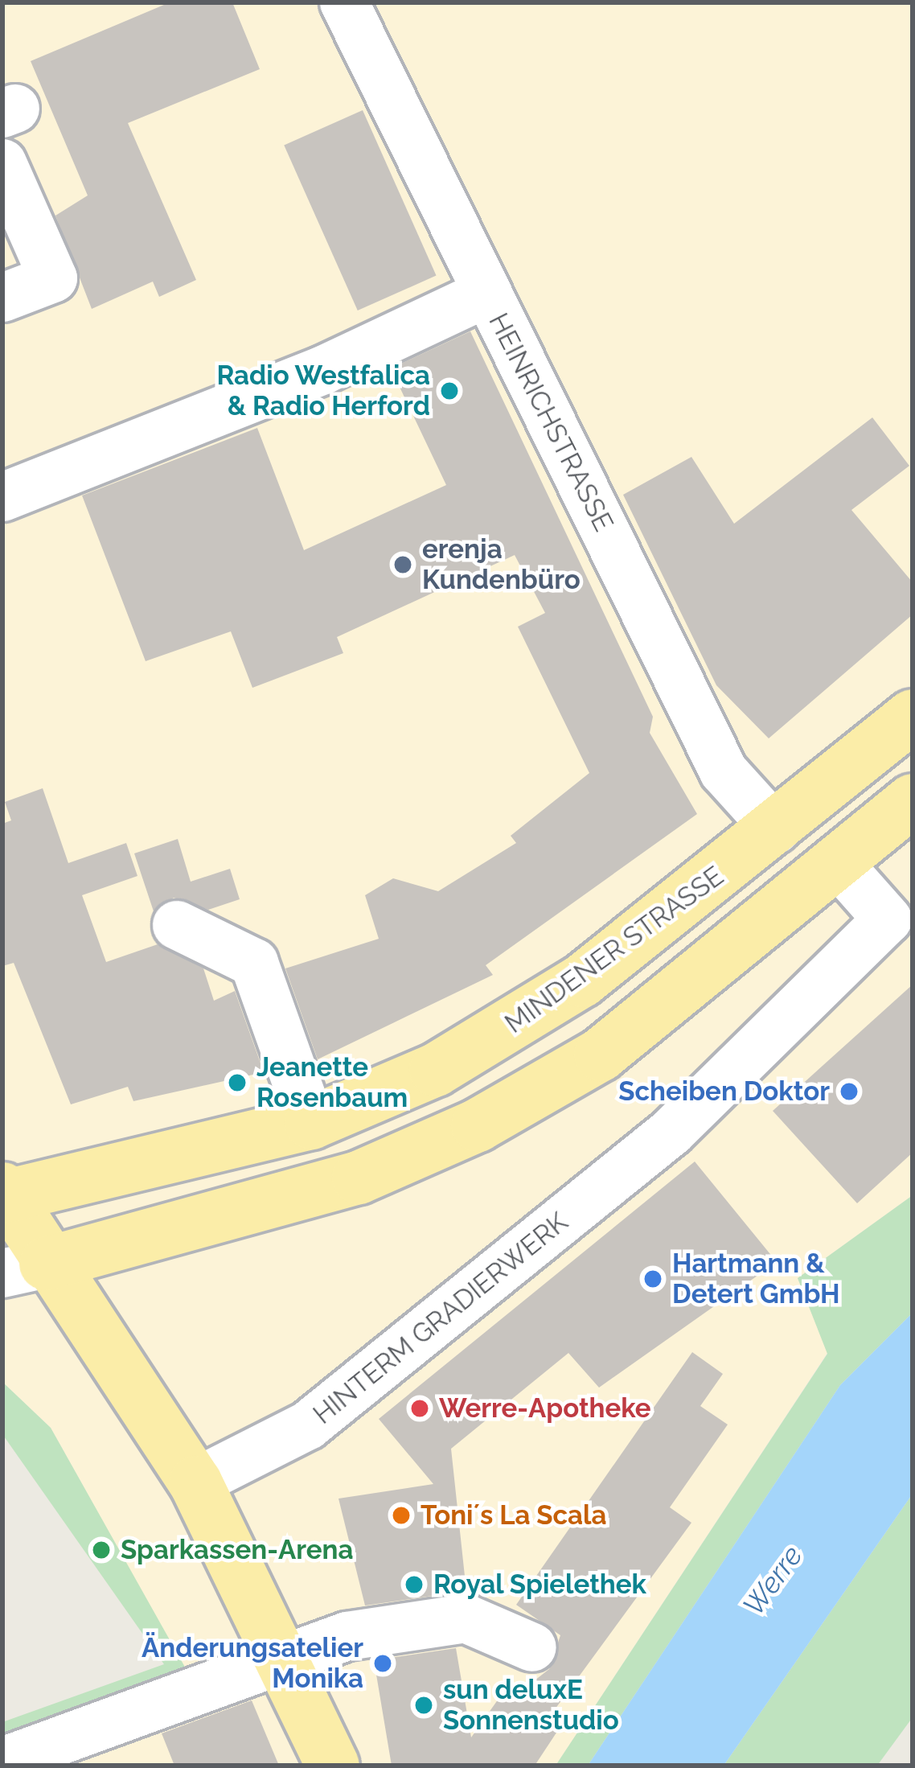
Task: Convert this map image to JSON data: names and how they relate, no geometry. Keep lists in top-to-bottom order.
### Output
{
  "streets": {
    "main road": ["MINDENER STRASSE"],
    "street": ["HEINRICHSTRASSE", "HINTERM GRADIERWERK"]
  },
  "crossings": [
    ["HEINRICHSTRASSE", "MINDENER STRASSE"]
  ],
  "water": ["Werre"],
  "places": [
    "Radio Westfalica & Radio Herford",
    "erenja Kundenbüro",
    "Jeanette Rosenbaum",
    "Scheiben Doktor",
    "Hartmann & Detert GmbH",
    "Werre-Apotheke",
    "Toni´s La Scala",
    "Sparkassen-Arena",
    "Royal Spielethek",
    "Änderungsatelier Monika",
    "sun deluxE Sonnenstudio"
  ]
}
